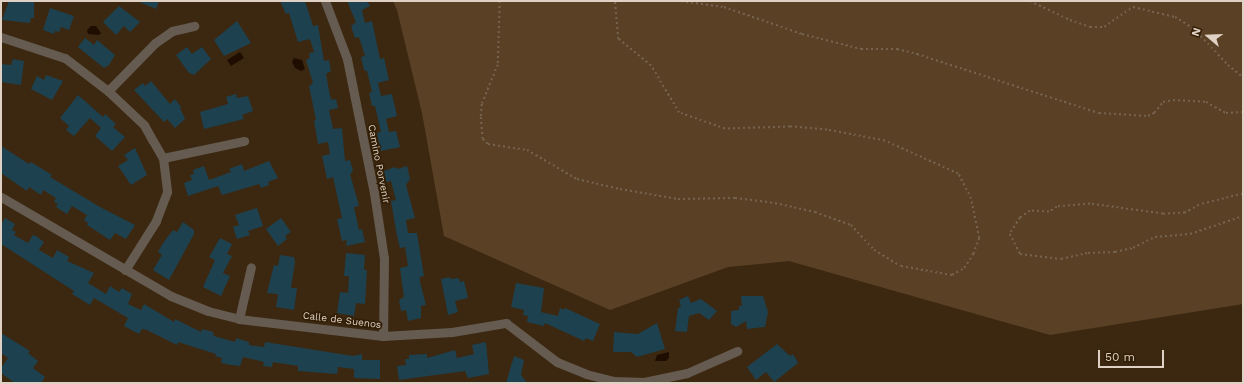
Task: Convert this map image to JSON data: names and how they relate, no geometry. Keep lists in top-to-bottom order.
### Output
{
  "streets": {
    "street": ["Camino Porvenir", "Calle de Suenos"]
  },
  "crossings": [
    ["Camino Porvenir", "Calle de Suenos"]
  ],
  "scale_bar": "50 m",
  "north": "left"
}
